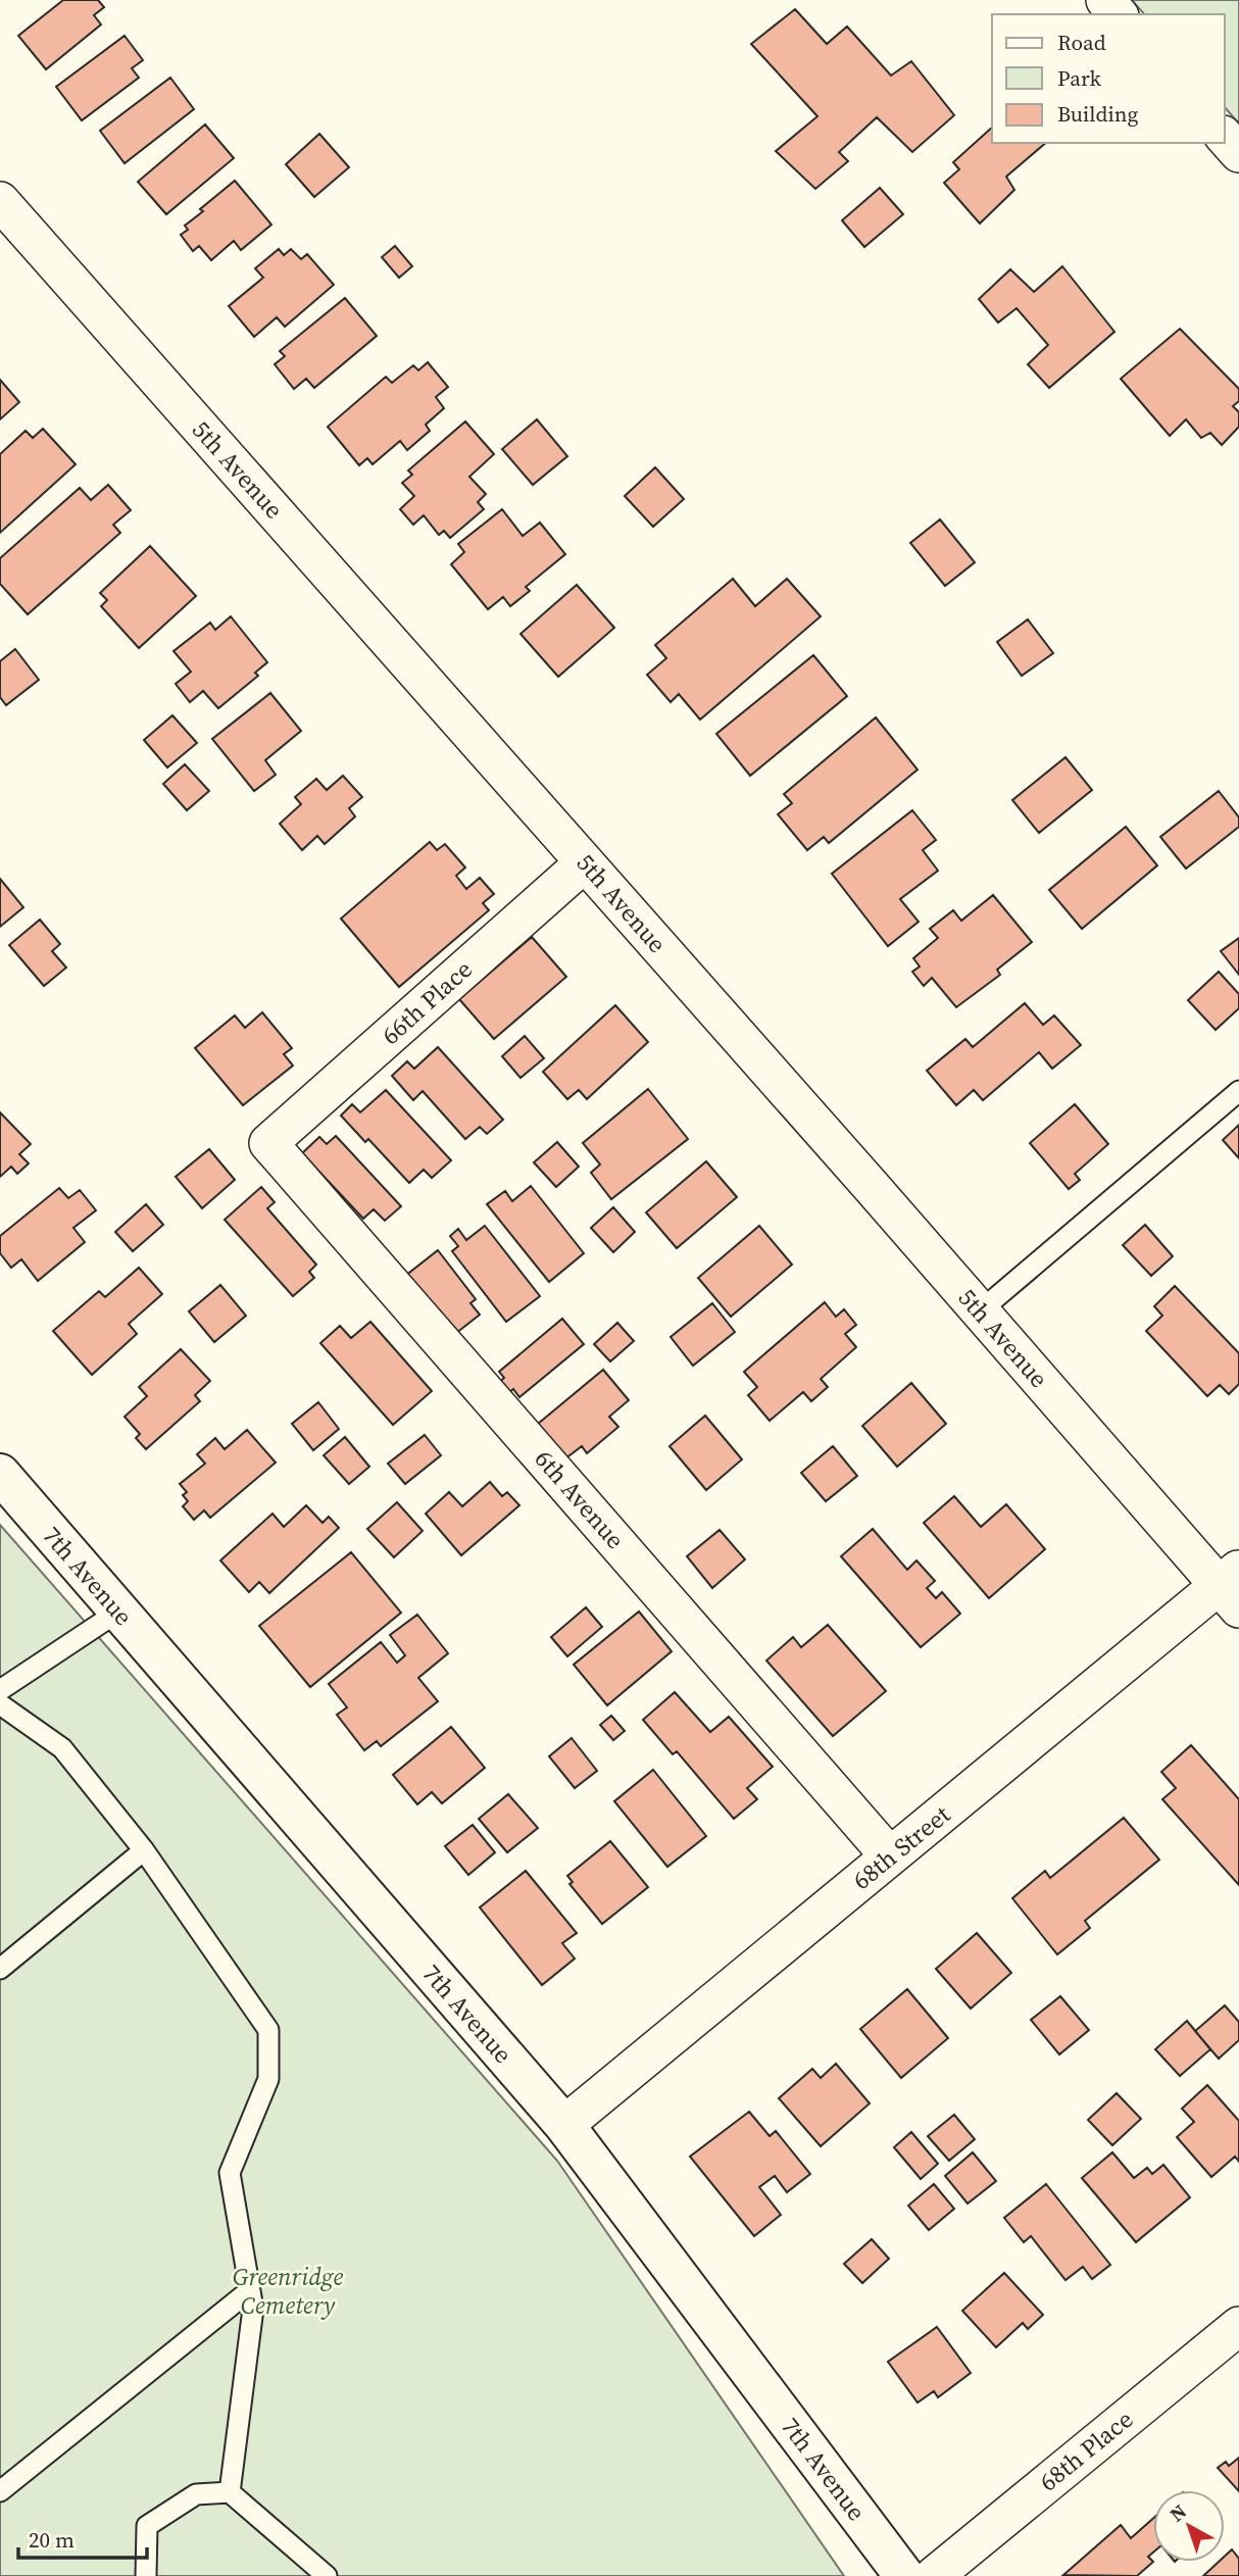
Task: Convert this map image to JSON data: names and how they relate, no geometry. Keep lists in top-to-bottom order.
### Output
{
  "streets": {
    "street": [
      "5th Avenue",
      "66th Place",
      "6th Avenue",
      "7th Avenue",
      "68th Street",
      "68th Place"
    ]
  },
  "crossings": [
    ["5th Avenue", "66th Place"],
    ["5th Avenue", "68th Street"],
    ["66th Place", "6th Avenue"],
    ["6th Avenue", "68th Street"],
    ["7th Avenue", "68th Street"]
  ],
  "parks": ["Greenridge Cemetery"],
  "legend": ["Road", "Park", "Building"],
  "scale_bar": "20 m",
  "north": "top left"
}
